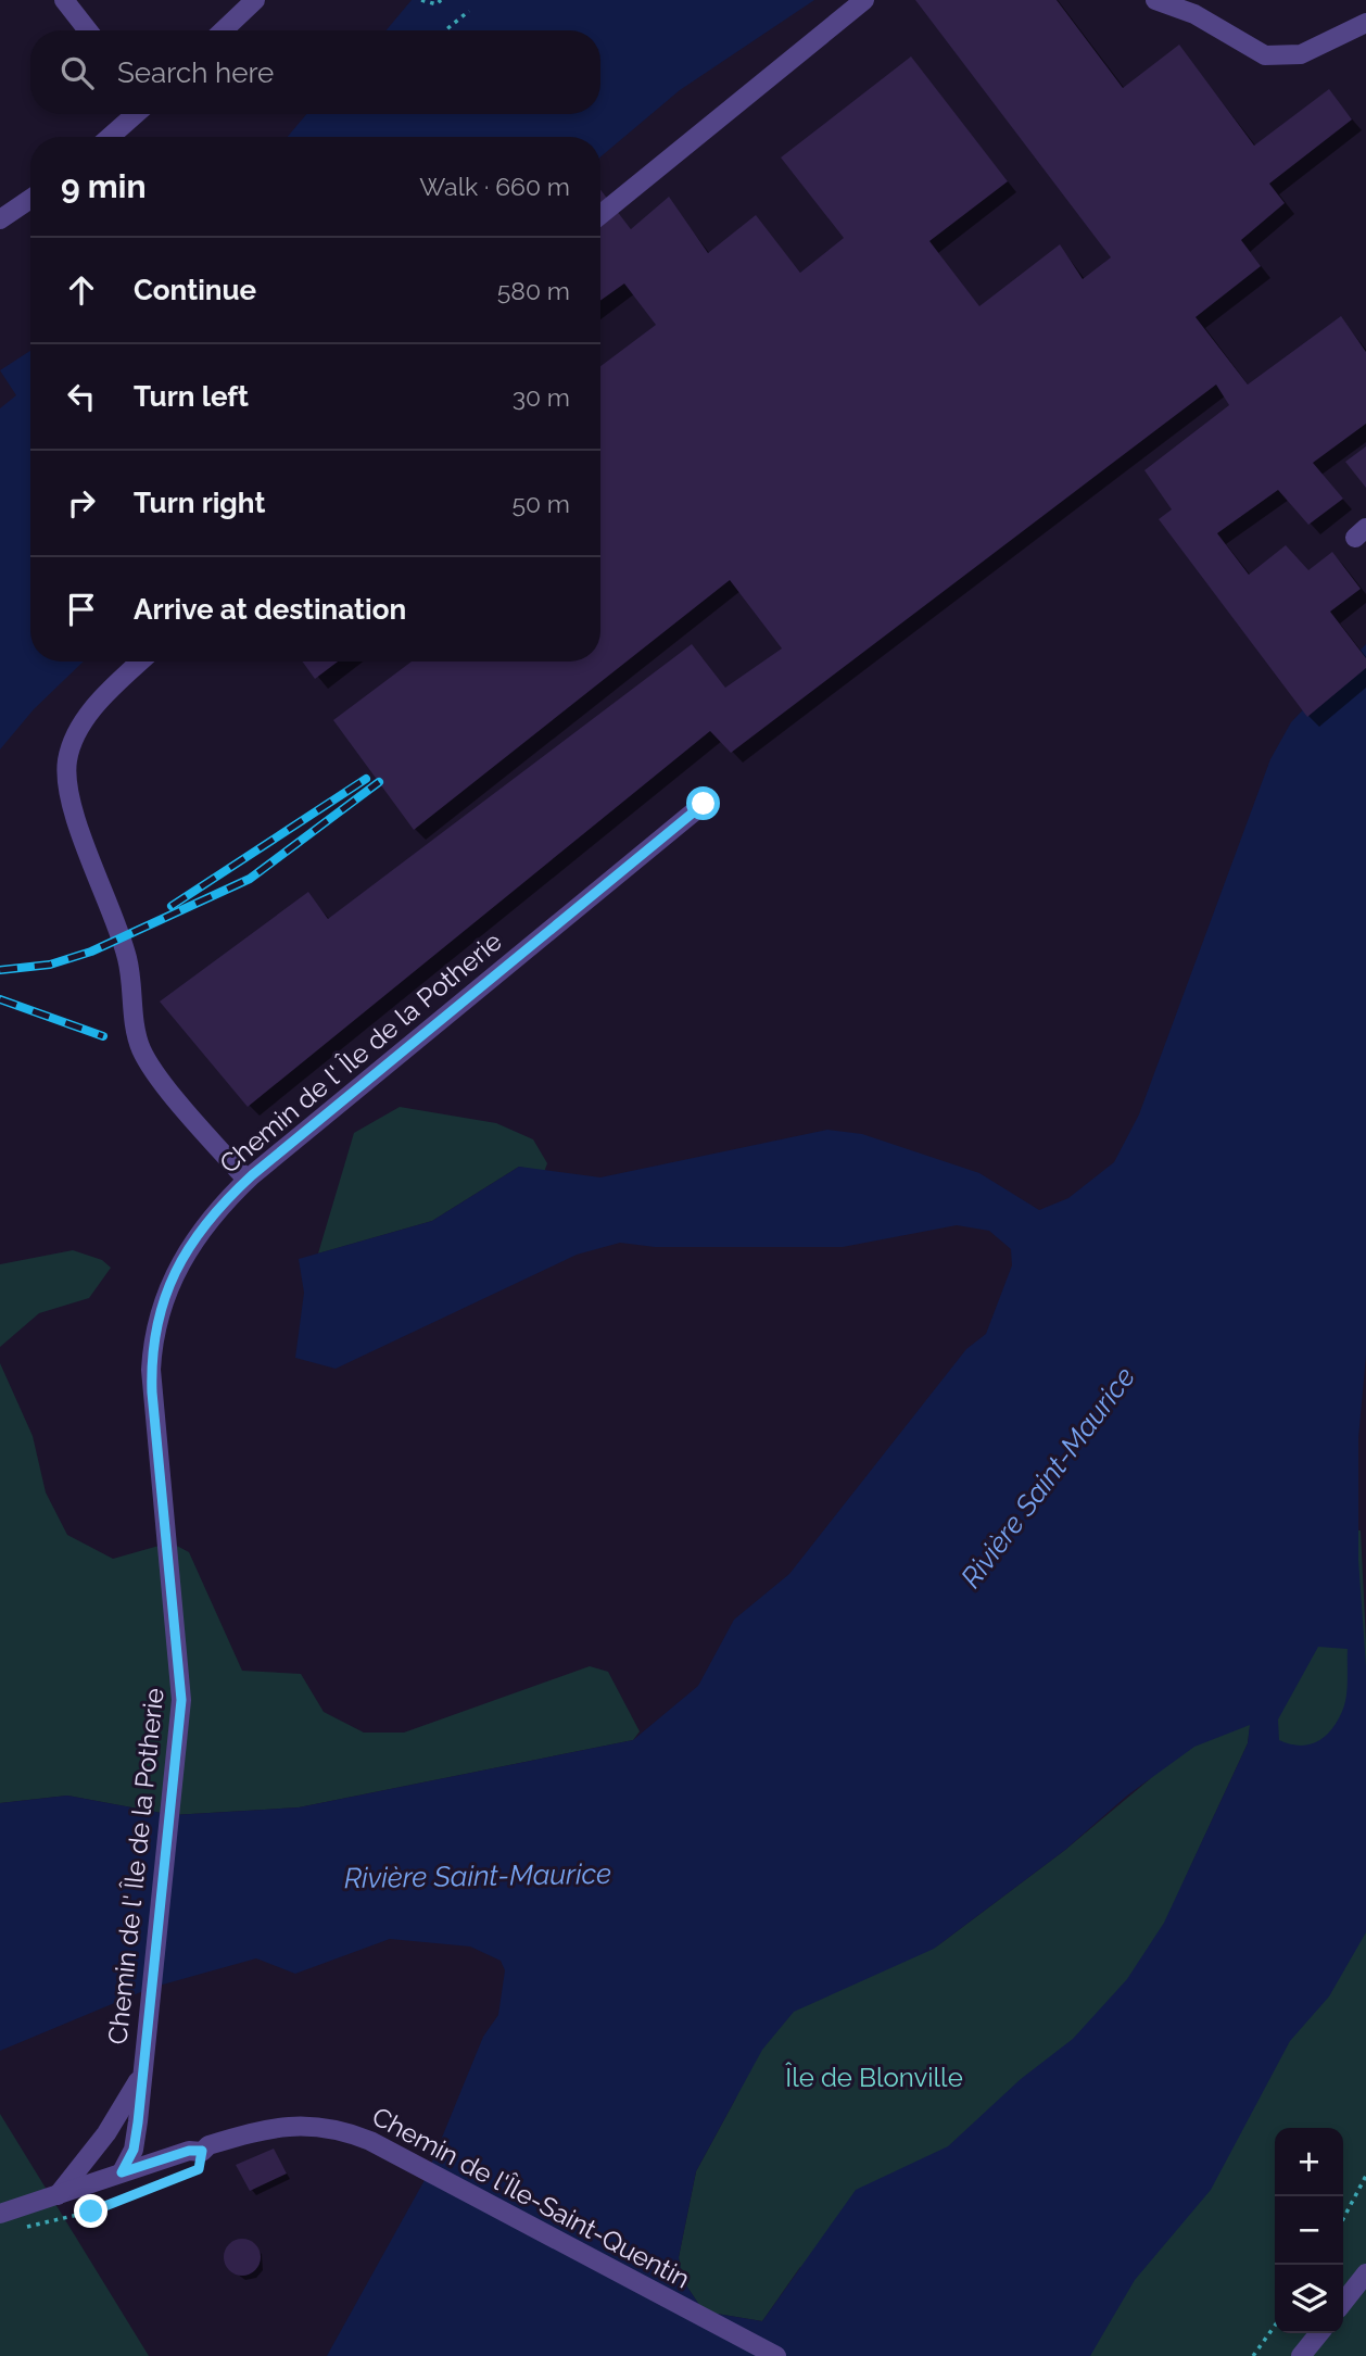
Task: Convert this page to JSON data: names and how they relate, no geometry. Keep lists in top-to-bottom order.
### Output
{
  "streets": {
    "street": ["Chemin de l' Île de la Potherie", "Chemin de l'Île-Saint-Quentin"]
  },
  "crossings": [
    ["Chemin de l' Île de la Potherie", "Chemin de l'Île-Saint-Quentin"]
  ],
  "water": ["Rivière Saint-Maurice"],
  "parks": ["Île de Blonville"],
  "page": {
    "search": "Search here",
    "heading": ["9 min", "Walk · 660 m"],
    "list": [
      ["Continue", "580 m"],
      ["Turn left", "30 m"],
      ["Turn right", "50 m"],
      "Arrive at destination"
    ],
    "map_buttons": ["+", "−"]
  }
}
